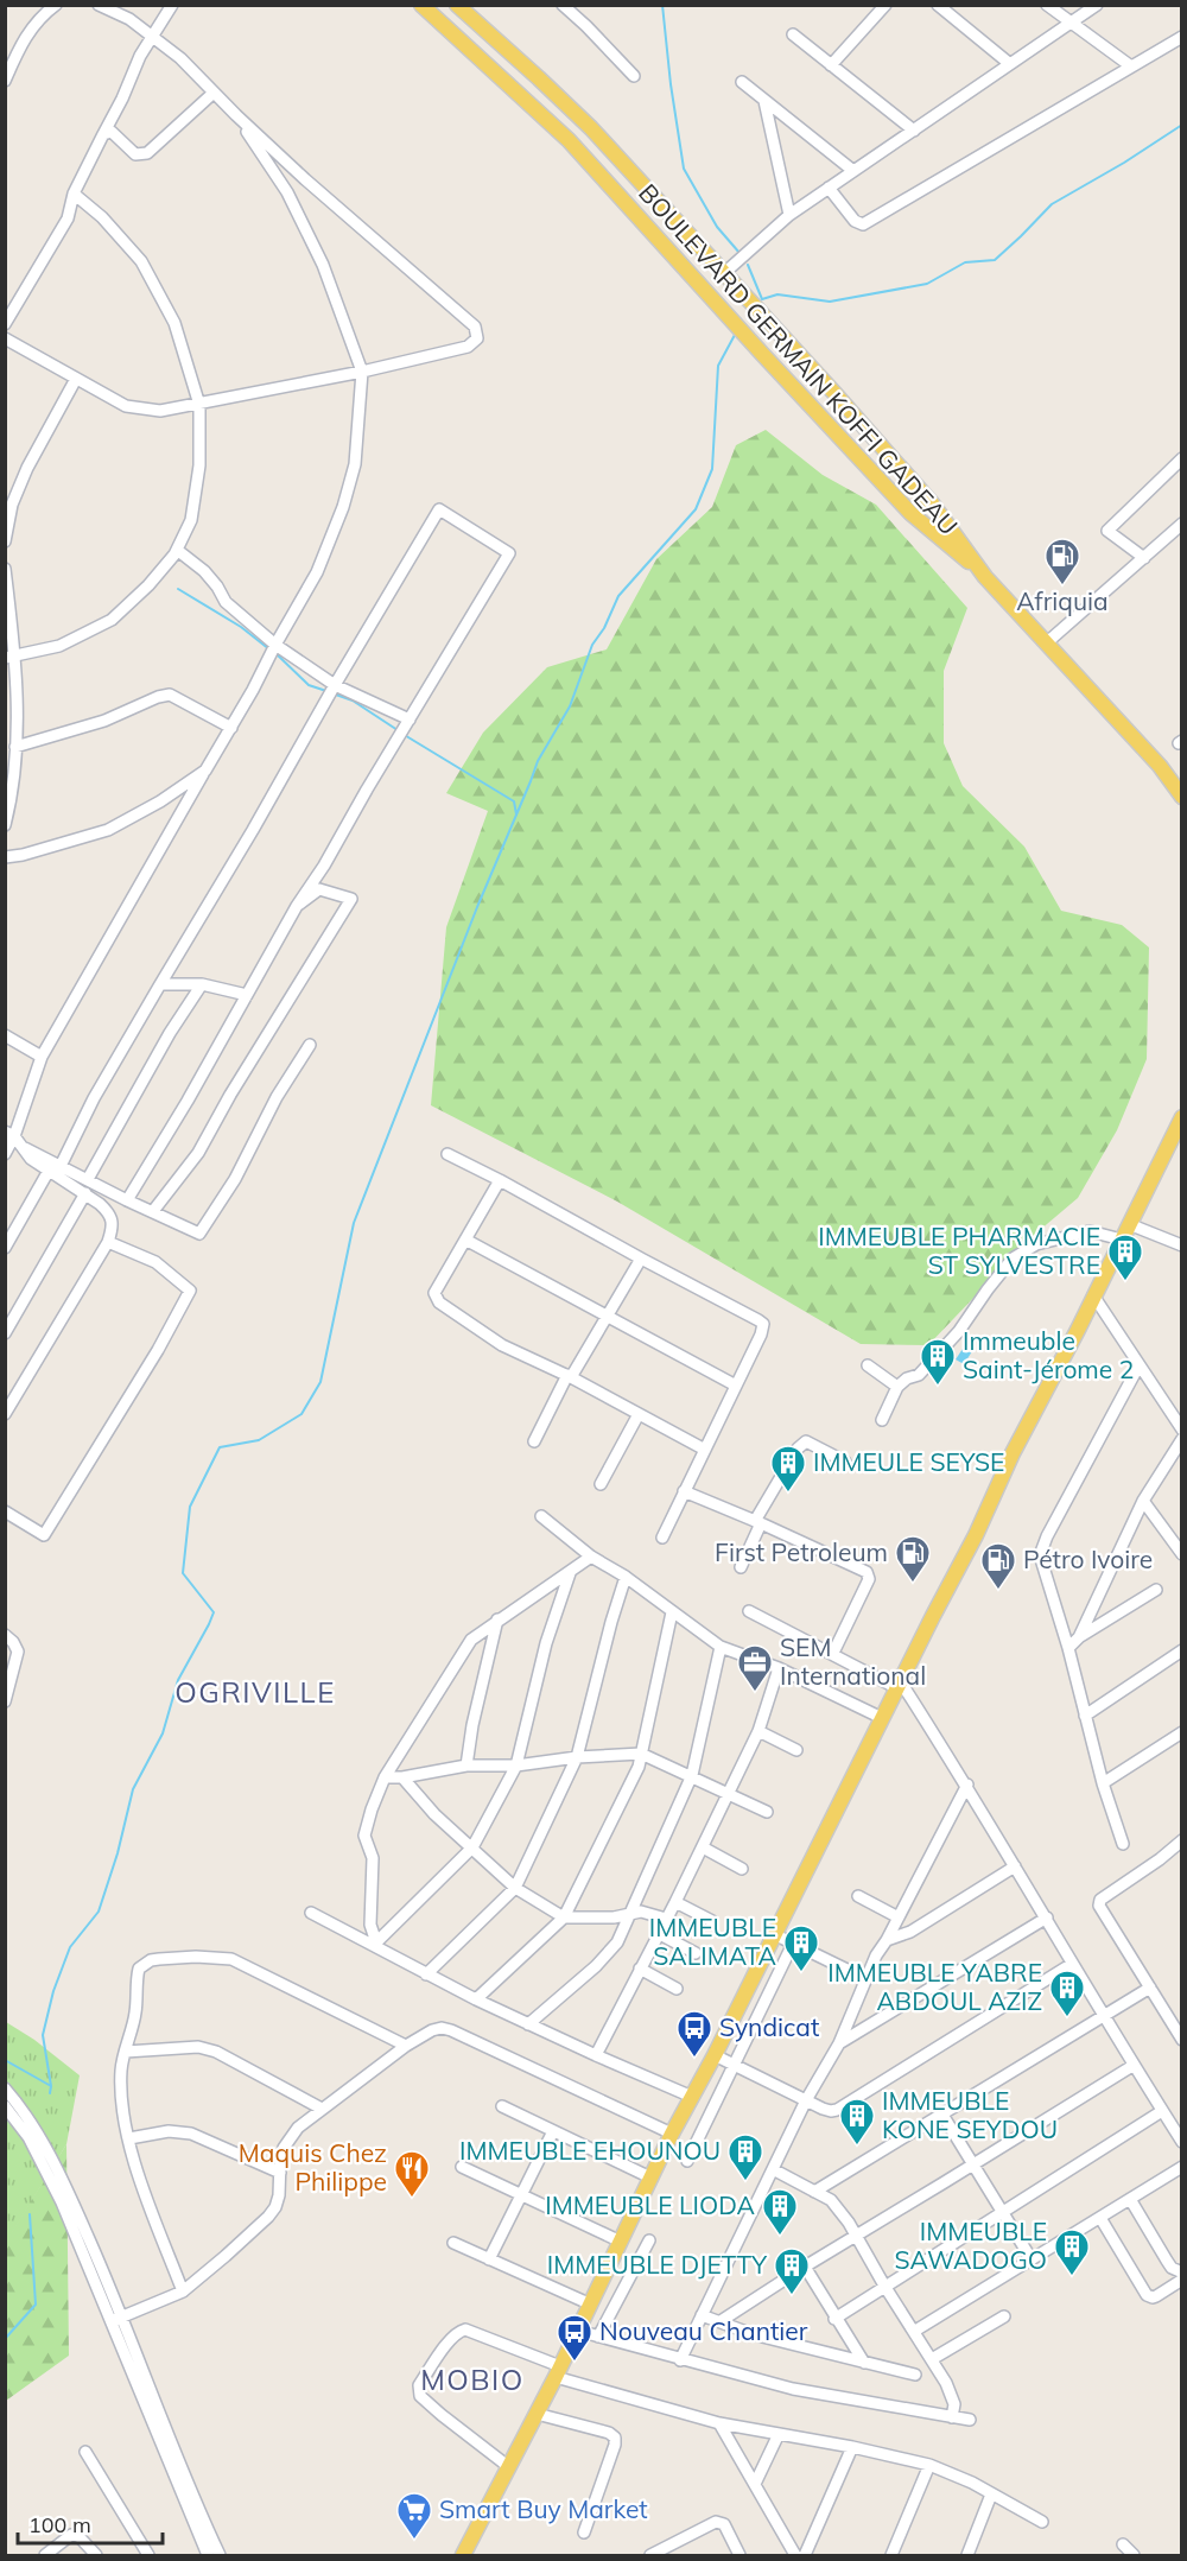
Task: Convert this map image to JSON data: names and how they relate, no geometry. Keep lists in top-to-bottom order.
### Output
{
  "streets": {
    "main road": ["BOULEVARD GERMAIN KOFFI GADEAU"]
  },
  "districts": ["OGRIVILLE", "MOBIO"],
  "places": {
    "fuel station": ["Afriquia", "First Petroleum", "Pétro Ivoire"],
    "building": [
      "IMMEUBLE PHARMACIE ST SYLVESTRE",
      "Immeuble Saint-Jérome 2",
      "IMMEULE SEYSE",
      "IMMEUBLE SALIMATA",
      "IMMEUBLE YABRE ABDOUL AZIZ",
      "IMMEUBLE KONE SEYDOU",
      "IMMEUBLE EHOUNOU",
      "IMMEUBLE LIODA",
      "IMMEUBLE SAWADOGO",
      "IMMEUBLE DJETTY"
    ],
    "office": ["SEM International"],
    "bus stop": ["Syndicat", "Nouveau Chantier"],
    "restaurant": ["Maquis Chez Philippe"],
    "supermarket": ["Smart Buy Market"]
  },
  "scale_bar": "100 m"
}
